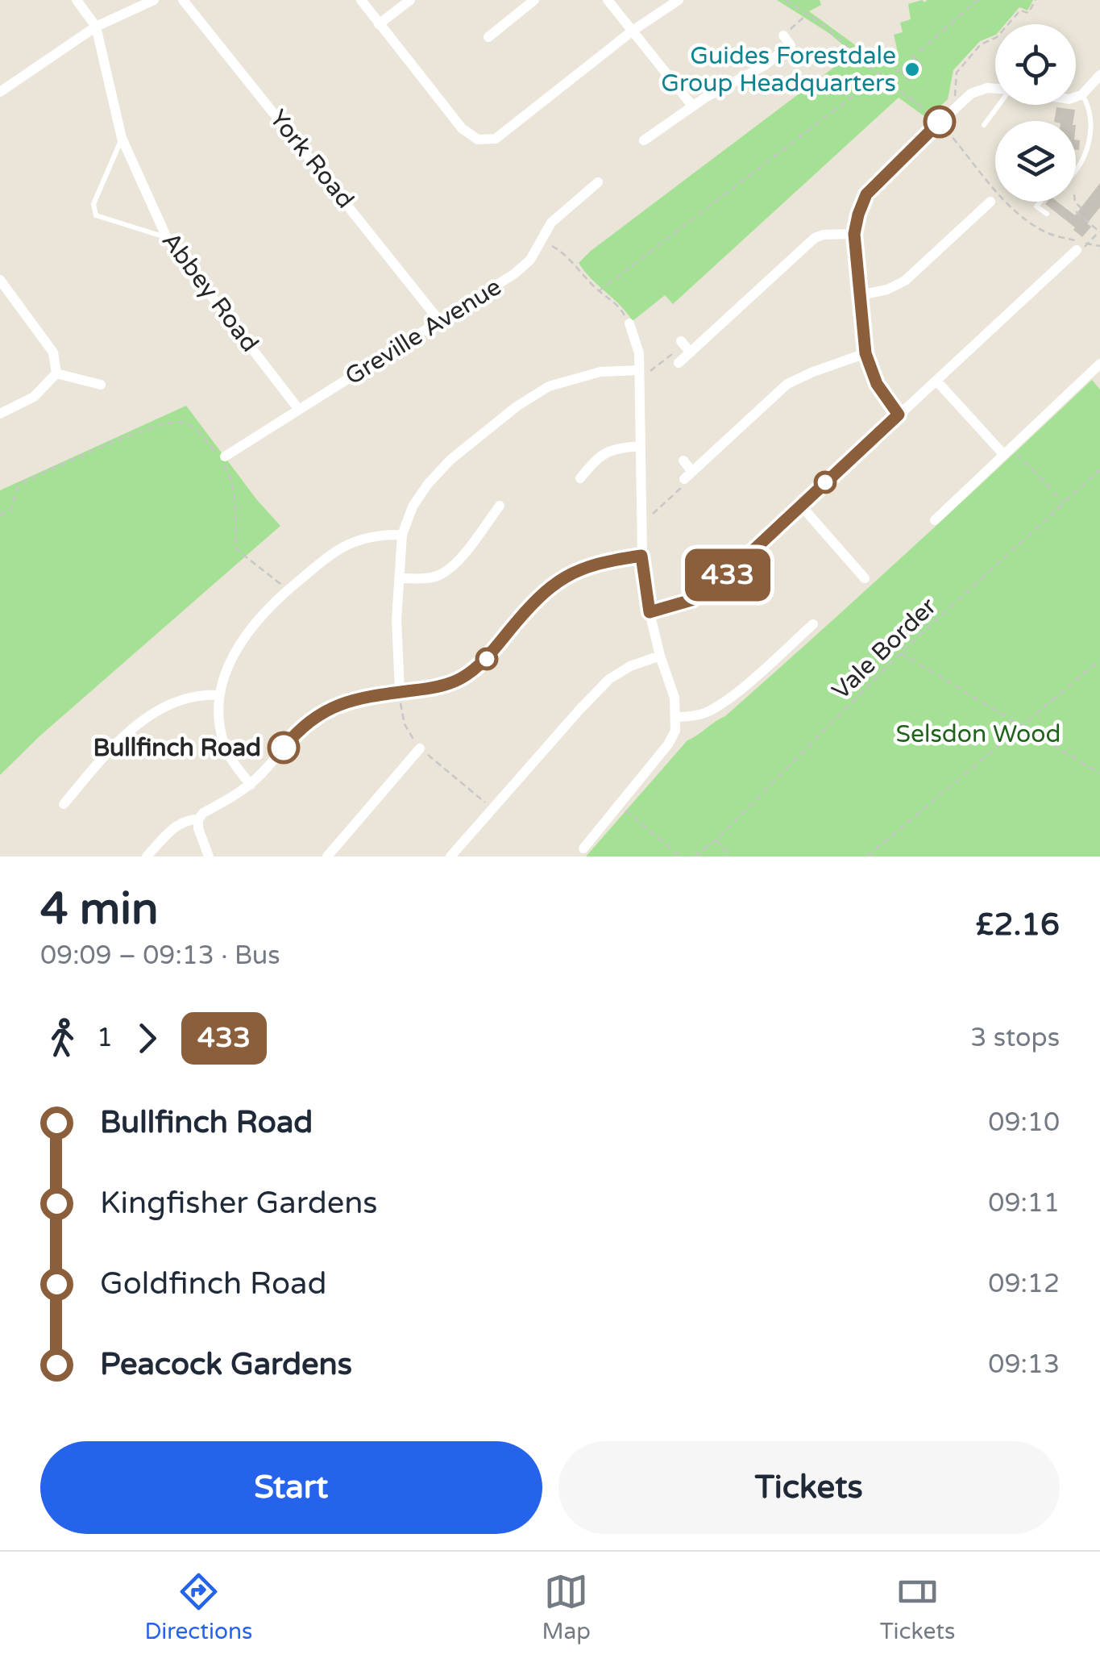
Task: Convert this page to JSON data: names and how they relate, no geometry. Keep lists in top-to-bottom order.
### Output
{
  "streets": {
    "street": ["York Road", "Abbey Road", "Greville Avenue"],
    "path": ["Vale Border"]
  },
  "crossings": [
    ["York Road", "Greville Avenue"],
    ["Abbey Road", "Greville Avenue"]
  ],
  "parks": ["Selsdon Wood"],
  "places": ["Guides Forestdale Group Headquarters", "Bullfinch Road"],
  "lines": ["bus line 433"],
  "page": {
    "on_map": "433",
    "heading": ["4 min", "09:09 – 09:13 · Bus", "£2.16"],
    "legs": ["1", "433", "3 stops"],
    "list": [
      {
        "name": "Bullfinch Road",
        "value": "09:10"
      },
      {
        "name": "Kingfisher Gardens",
        "value": "09:11"
      },
      {
        "name": "Goldfinch Road",
        "value": "09:12"
      },
      {
        "name": "Peacock Gardens",
        "value": "09:13"
      }
    ],
    "buttons": ["Start", "Tickets"],
    "tabs": ["Directions", "Map", "Tickets"]
  }
}
